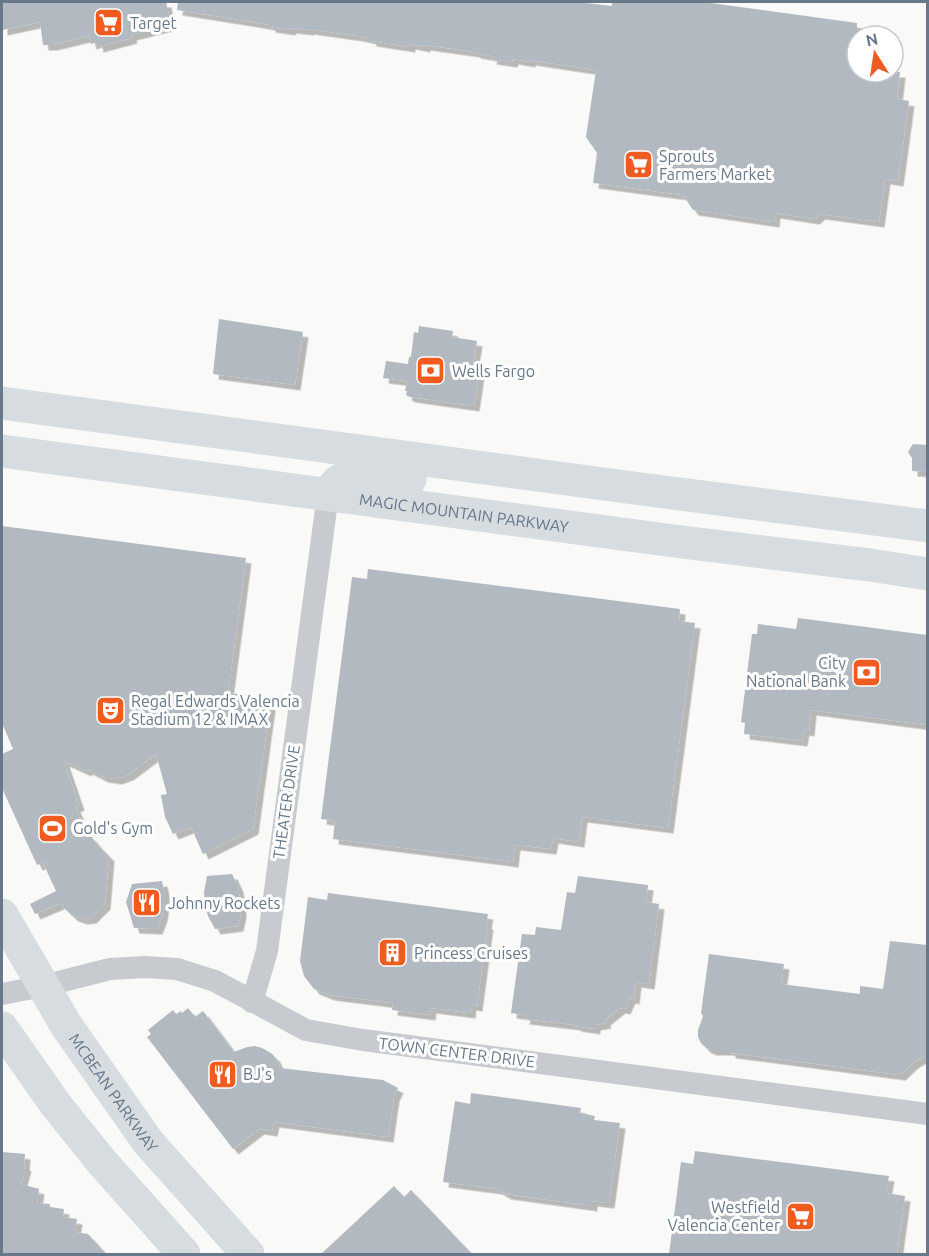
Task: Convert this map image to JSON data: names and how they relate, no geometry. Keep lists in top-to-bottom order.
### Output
{
  "streets": {
    "main road": ["MAGIC MOUNTAIN PARKWAY", "MCBEAN PARKWAY"],
    "street": ["THEATER DRIVE", "TOWN CENTER DRIVE"]
  },
  "crossings": [
    ["MAGIC MOUNTAIN PARKWAY", "THEATER DRIVE"],
    ["THEATER DRIVE", "TOWN CENTER DRIVE"],
    ["TOWN CENTER DRIVE", "MCBEAN PARKWAY"]
  ],
  "places": {
    "supermarket": ["Target", "Sprouts Farmers Market", "Westfield Valencia Center"],
    "bank": ["Wells Fargo", "City National Bank"],
    "theatre": ["Regal Edwards Valencia Stadium 12 & IMAX"],
    "sports": ["Gold's Gym"],
    "restaurant": ["Johnny Rockets", "BJ's"],
    "building": ["Princess Cruises"]
  },
  "north": "top"
}
